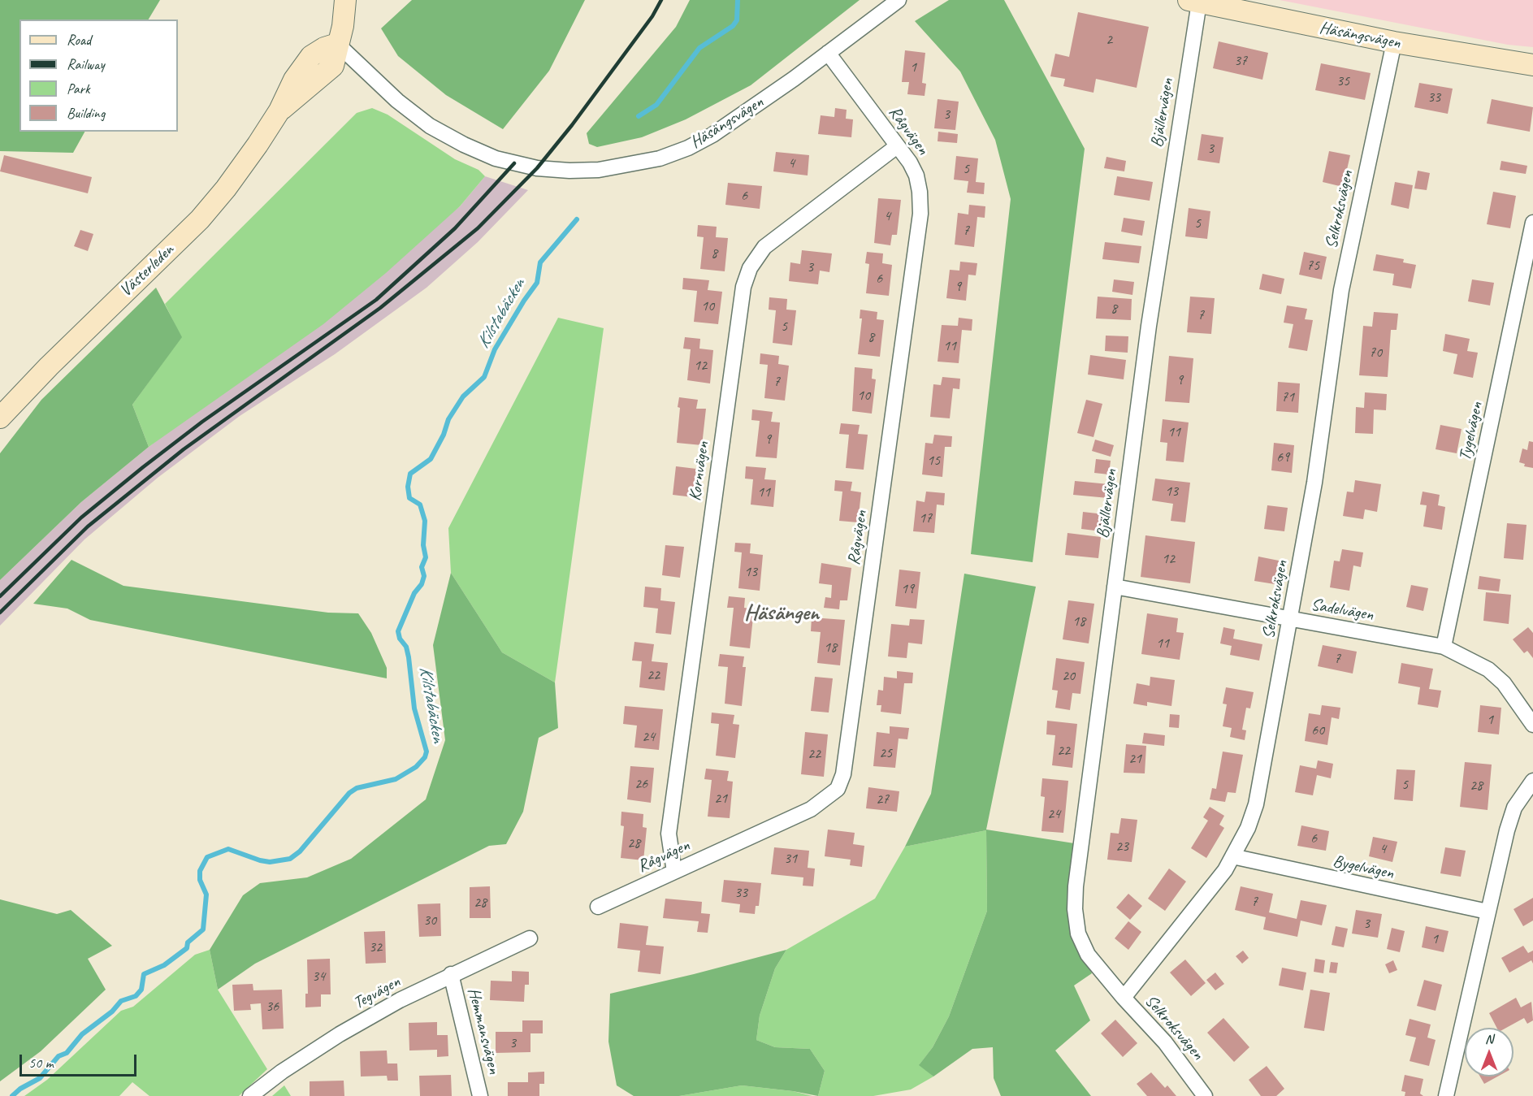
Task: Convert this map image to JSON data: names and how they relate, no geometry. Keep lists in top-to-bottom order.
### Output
{
  "streets": {
    "street": [
      "Häsängsvägen",
      "Bjällervägen",
      "Rågvägen",
      "Selkroksvägen",
      "Västerleden",
      "Tygelvägen",
      "Kornvägen",
      "Sadelvägen",
      "Bygelvägen",
      "Tegvägen",
      "Hemmansvägen"
    ]
  },
  "crossings": [
    ["Häsängsvägen", "Bjällervägen"],
    ["Häsängsvägen", "Rågvägen"],
    ["Häsängsvägen", "Selkroksvägen"],
    ["Häsängsvägen", "Västerleden"],
    ["Bjällervägen", "Selkroksvägen"],
    ["Bjällervägen", "Sadelvägen"],
    ["Rågvägen", "Kornvägen"],
    ["Selkroksvägen", "Sadelvägen"],
    ["Selkroksvägen", "Bygelvägen"],
    ["Tygelvägen", "Sadelvägen"],
    ["Tegvägen", "Hemmansvägen"]
  ],
  "districts": ["Häsängen"],
  "water": ["Kilstabäcken"],
  "house_numbers": [
    "2",
    "37",
    "1",
    "35",
    "33",
    "3",
    "3",
    "4",
    "5",
    "6",
    "4",
    "5",
    "7",
    "8",
    "75",
    "3",
    "6",
    "9",
    "10",
    "8",
    "7",
    "5",
    "8",
    "11",
    "70",
    "12",
    "9",
    "7",
    "10",
    "71",
    "11",
    "9",
    "69",
    "15",
    "13",
    "11",
    "17",
    "12",
    "13",
    "19",
    "18",
    "11",
    "18",
    "7",
    "22",
    "20",
    "1",
    "60",
    "24",
    "22",
    "25",
    "22",
    "21",
    "26",
    "5",
    "28",
    "21",
    "27",
    "24",
    "6",
    "28",
    "23",
    "4",
    "31",
    "33",
    "7",
    "28",
    "30",
    "3",
    "1",
    "32",
    "34",
    "36",
    "3"
  ],
  "legend": [
    "Road",
    "Railway",
    "Park",
    "Building"
  ],
  "scale_bar": "50 m",
  "north": "top"
}
